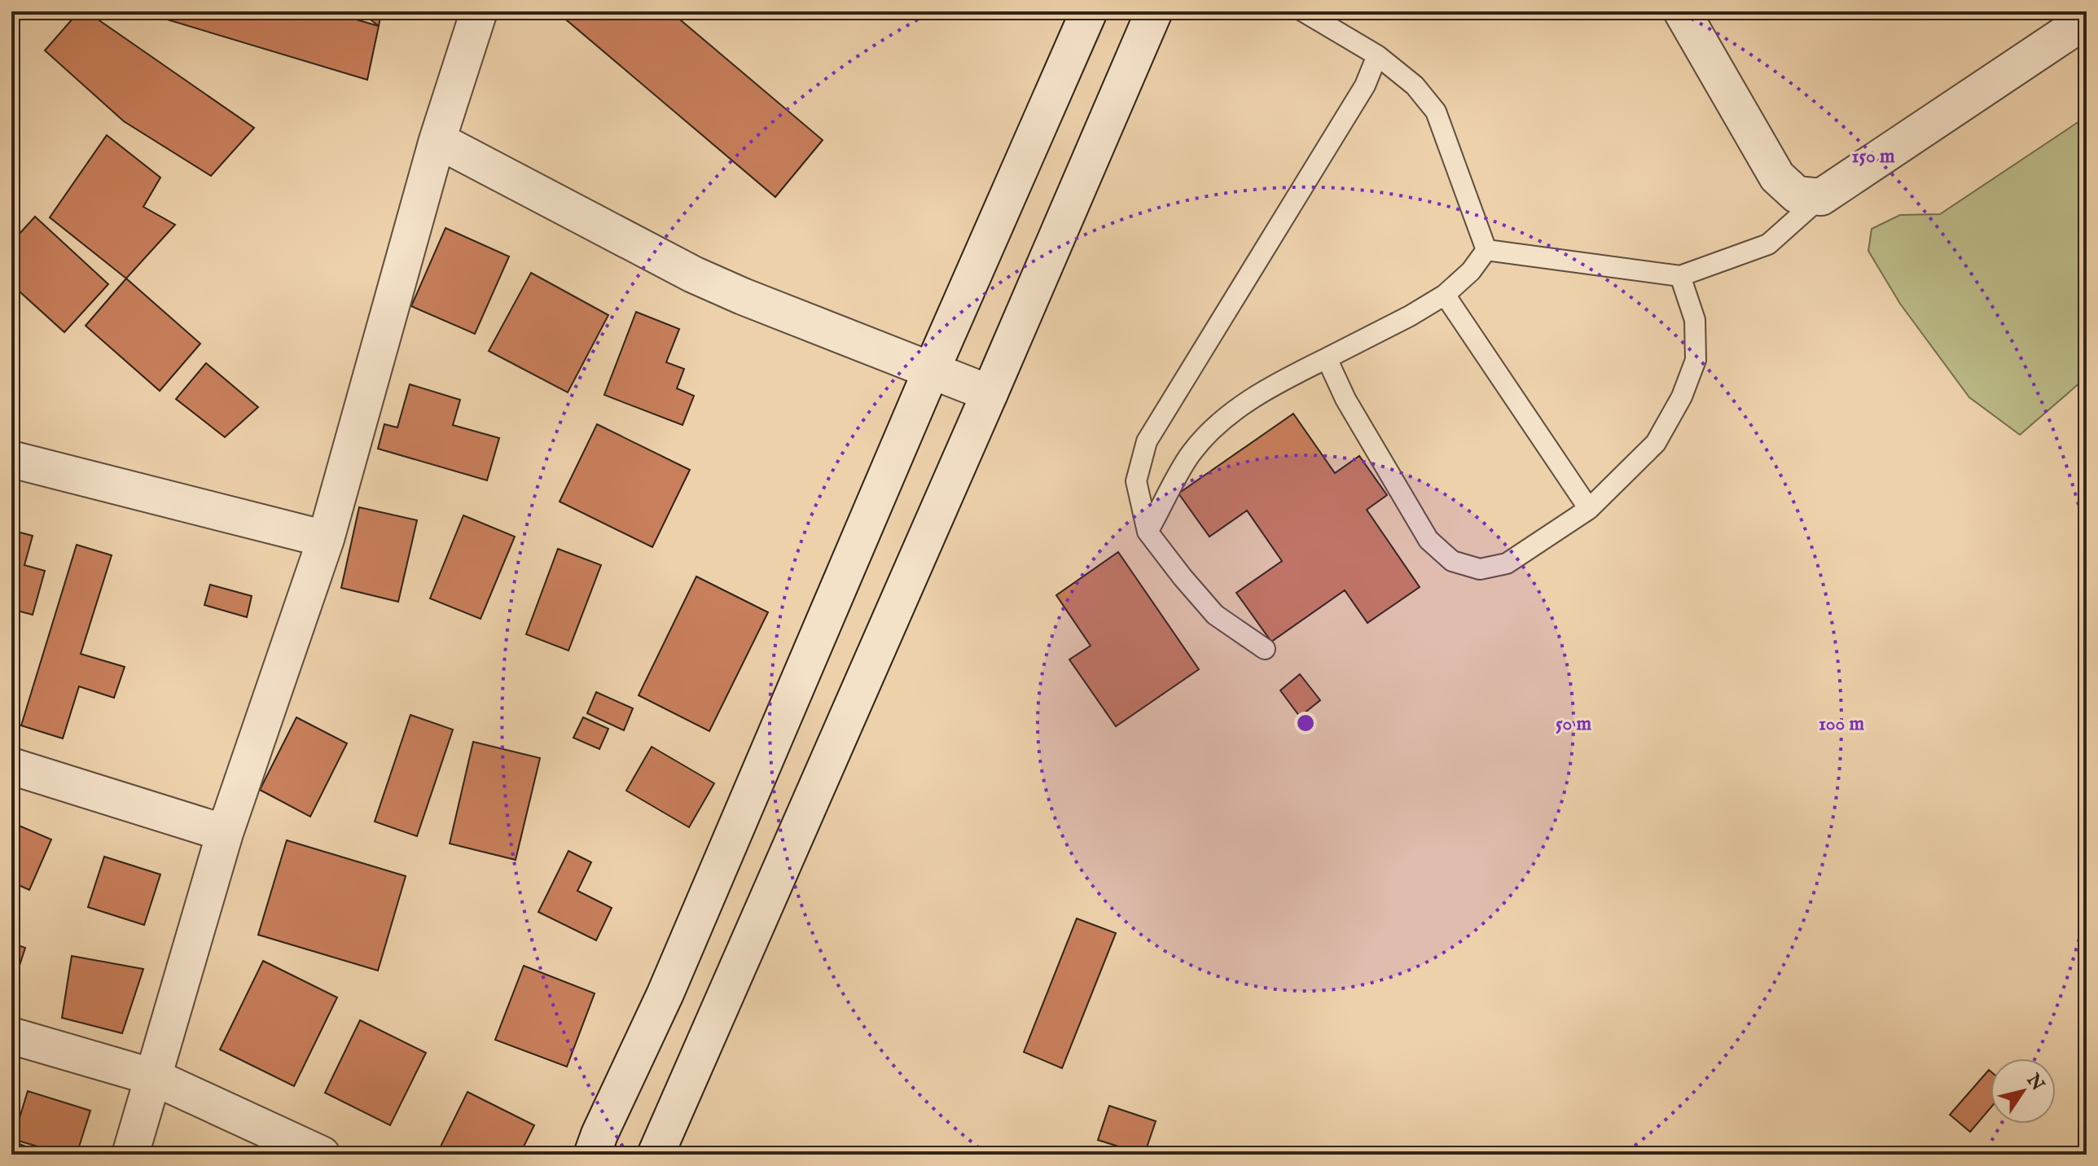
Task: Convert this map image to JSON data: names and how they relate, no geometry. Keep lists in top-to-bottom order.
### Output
{
  "north": "top right",
  "rings": ["150 m", "50 m", "100 m"]
}
